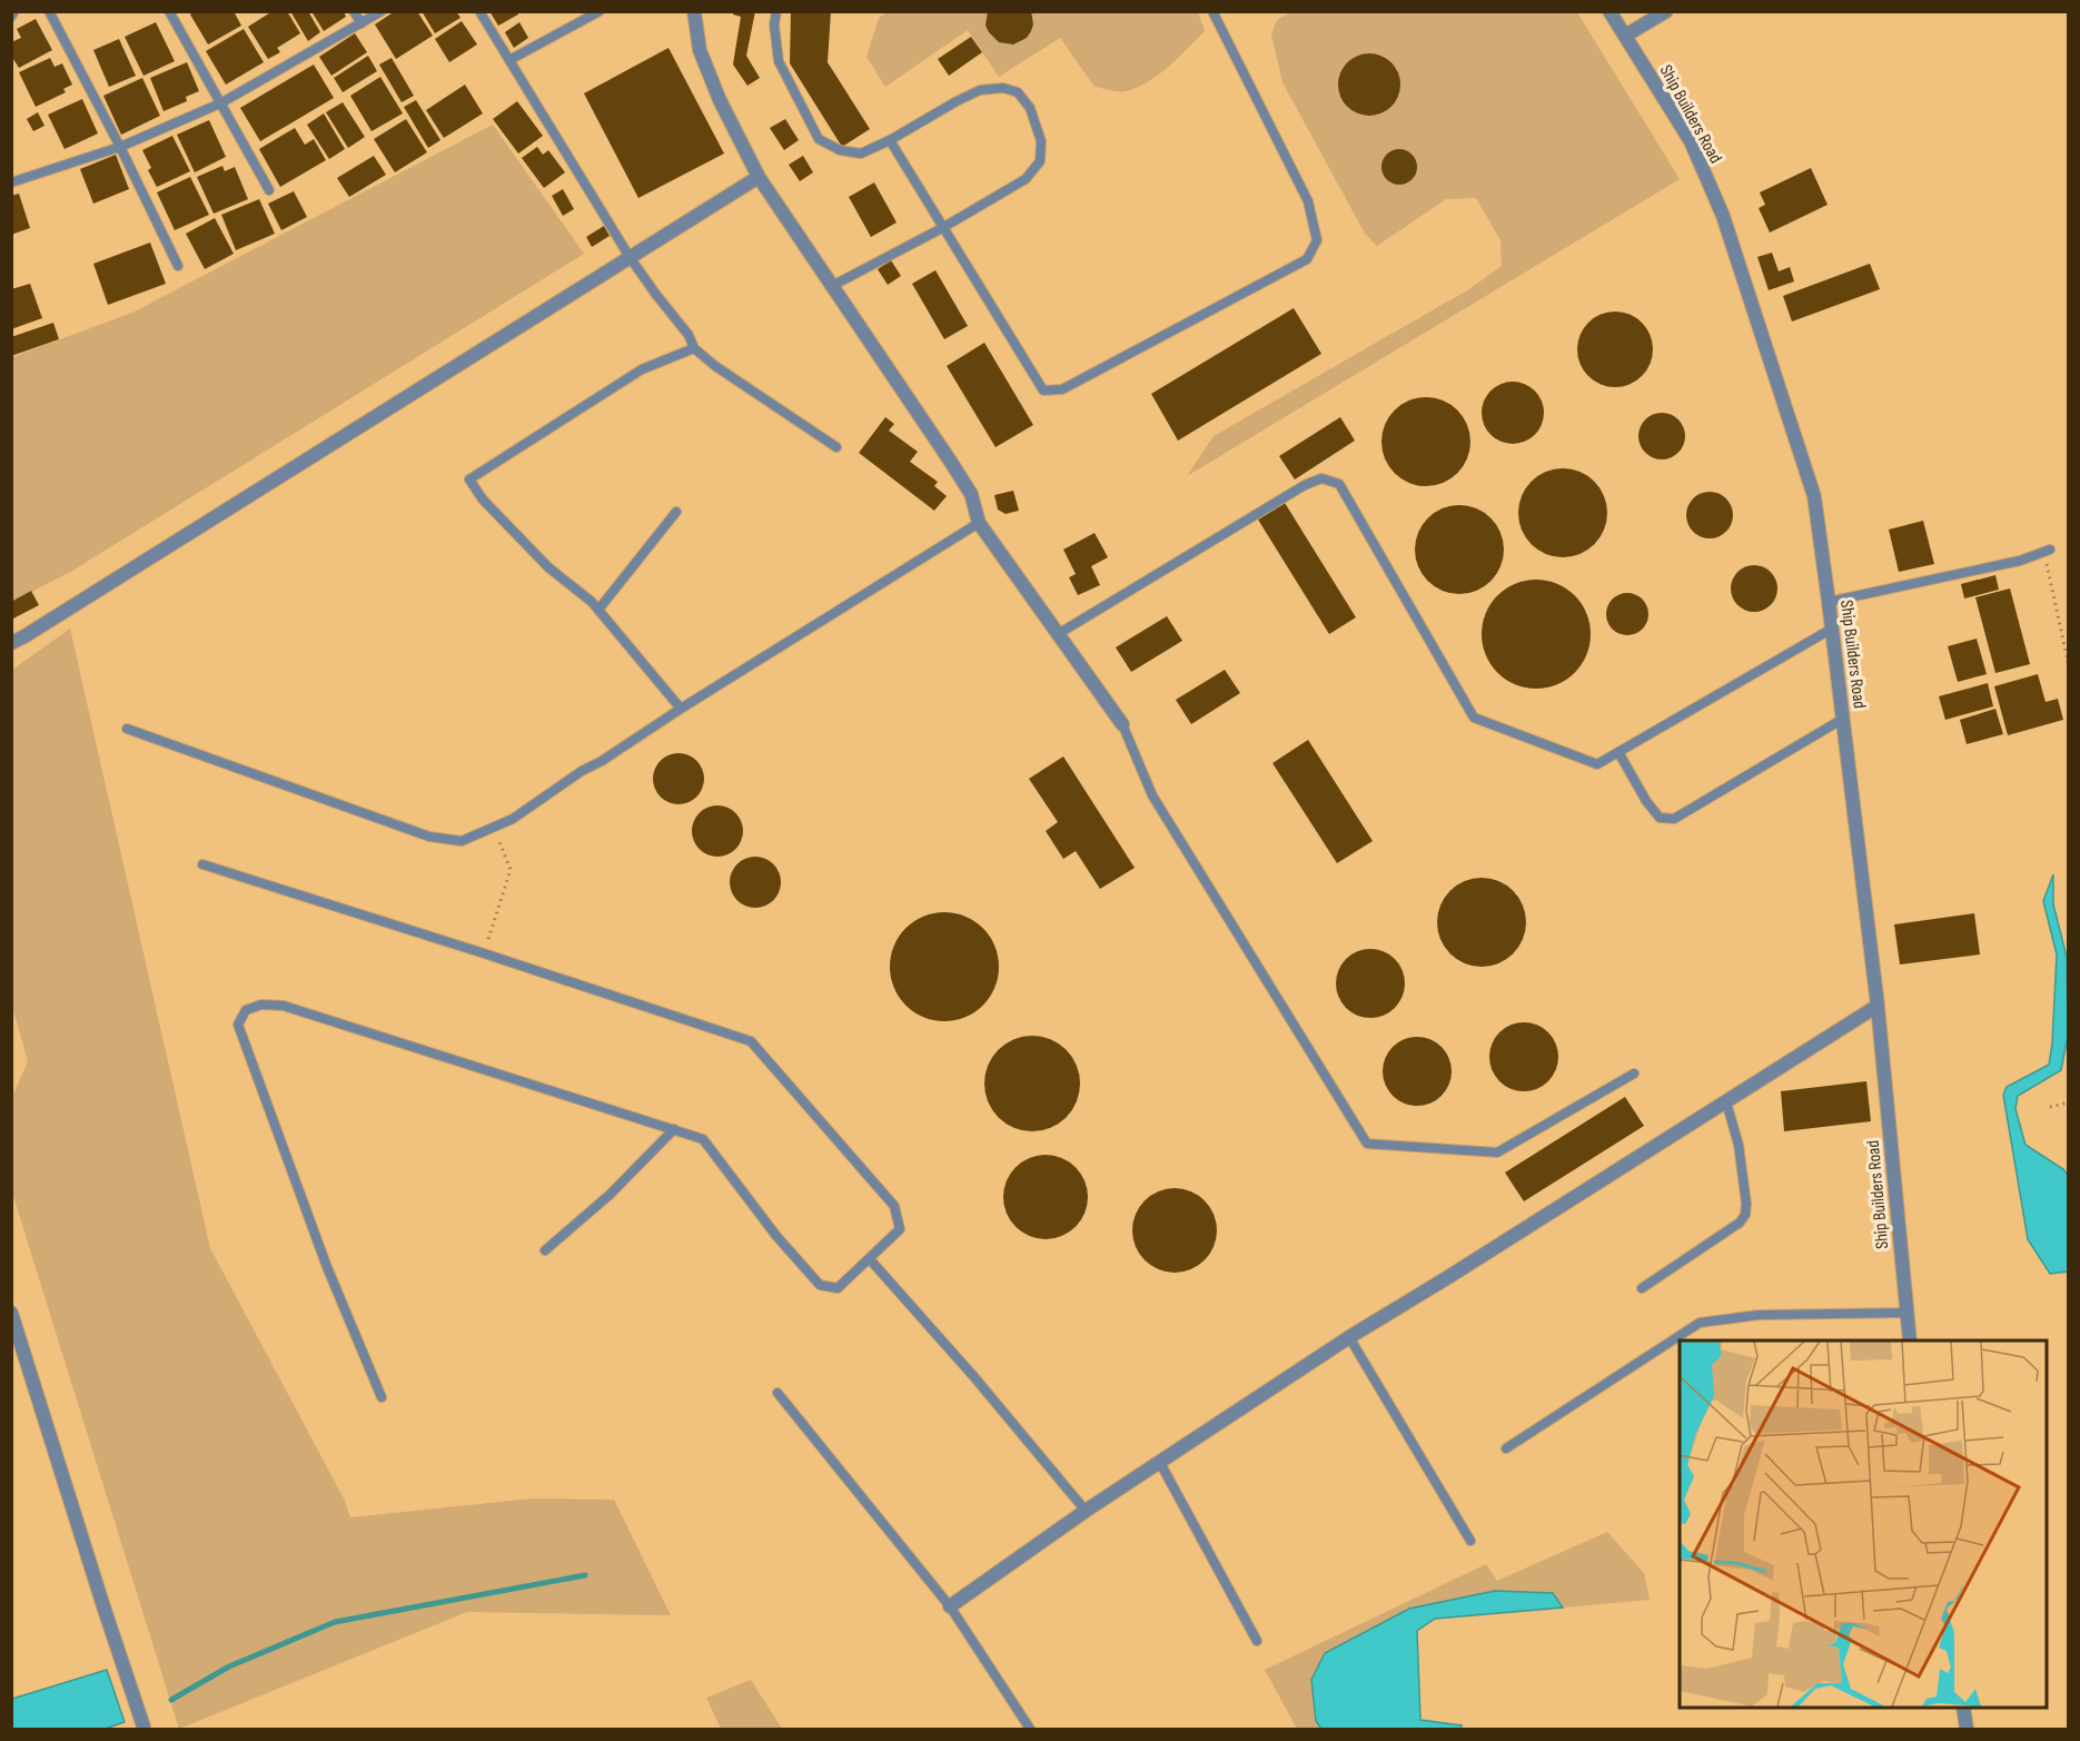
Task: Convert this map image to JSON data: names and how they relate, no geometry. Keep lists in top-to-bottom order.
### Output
{
  "streets": {
    "street": ["Ship Builders Road"]
  }
}
